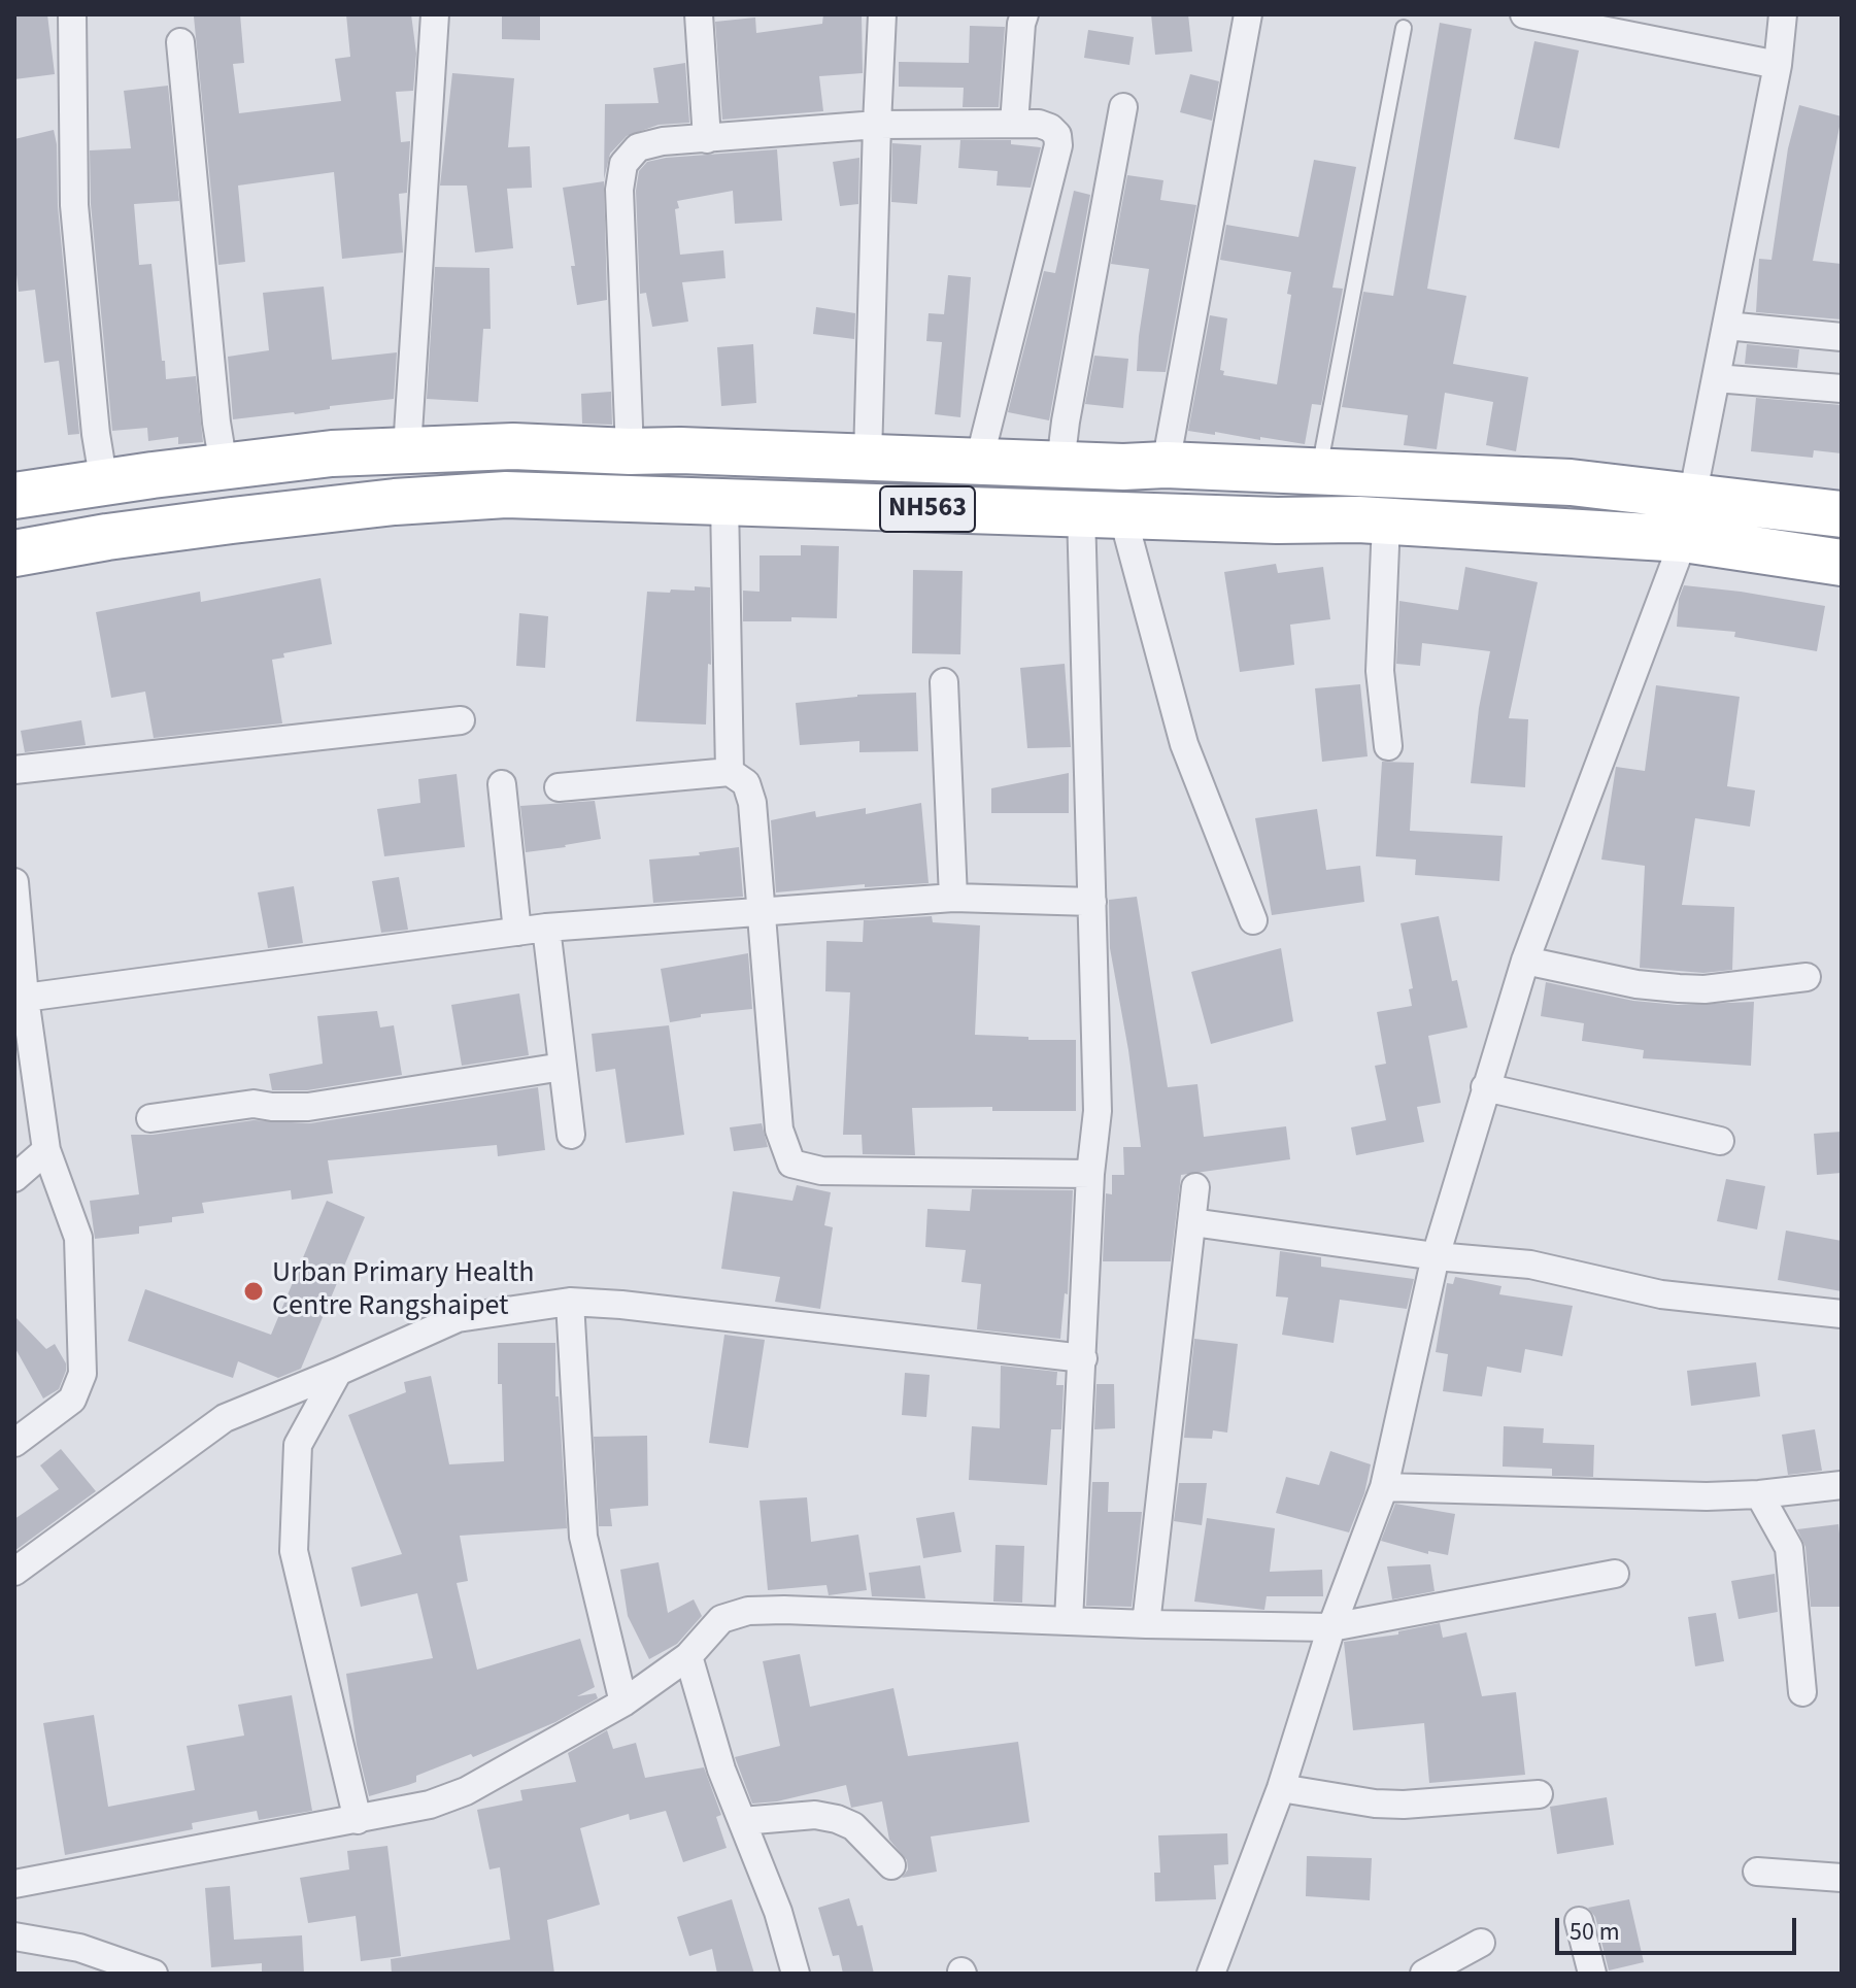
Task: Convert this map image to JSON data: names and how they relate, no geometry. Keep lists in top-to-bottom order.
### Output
{
  "streets": {
    "highway": ["NH563"]
  },
  "places": ["Urban Primary Health Centre Rangshaipet"],
  "scale_bar": "50 m"
}
